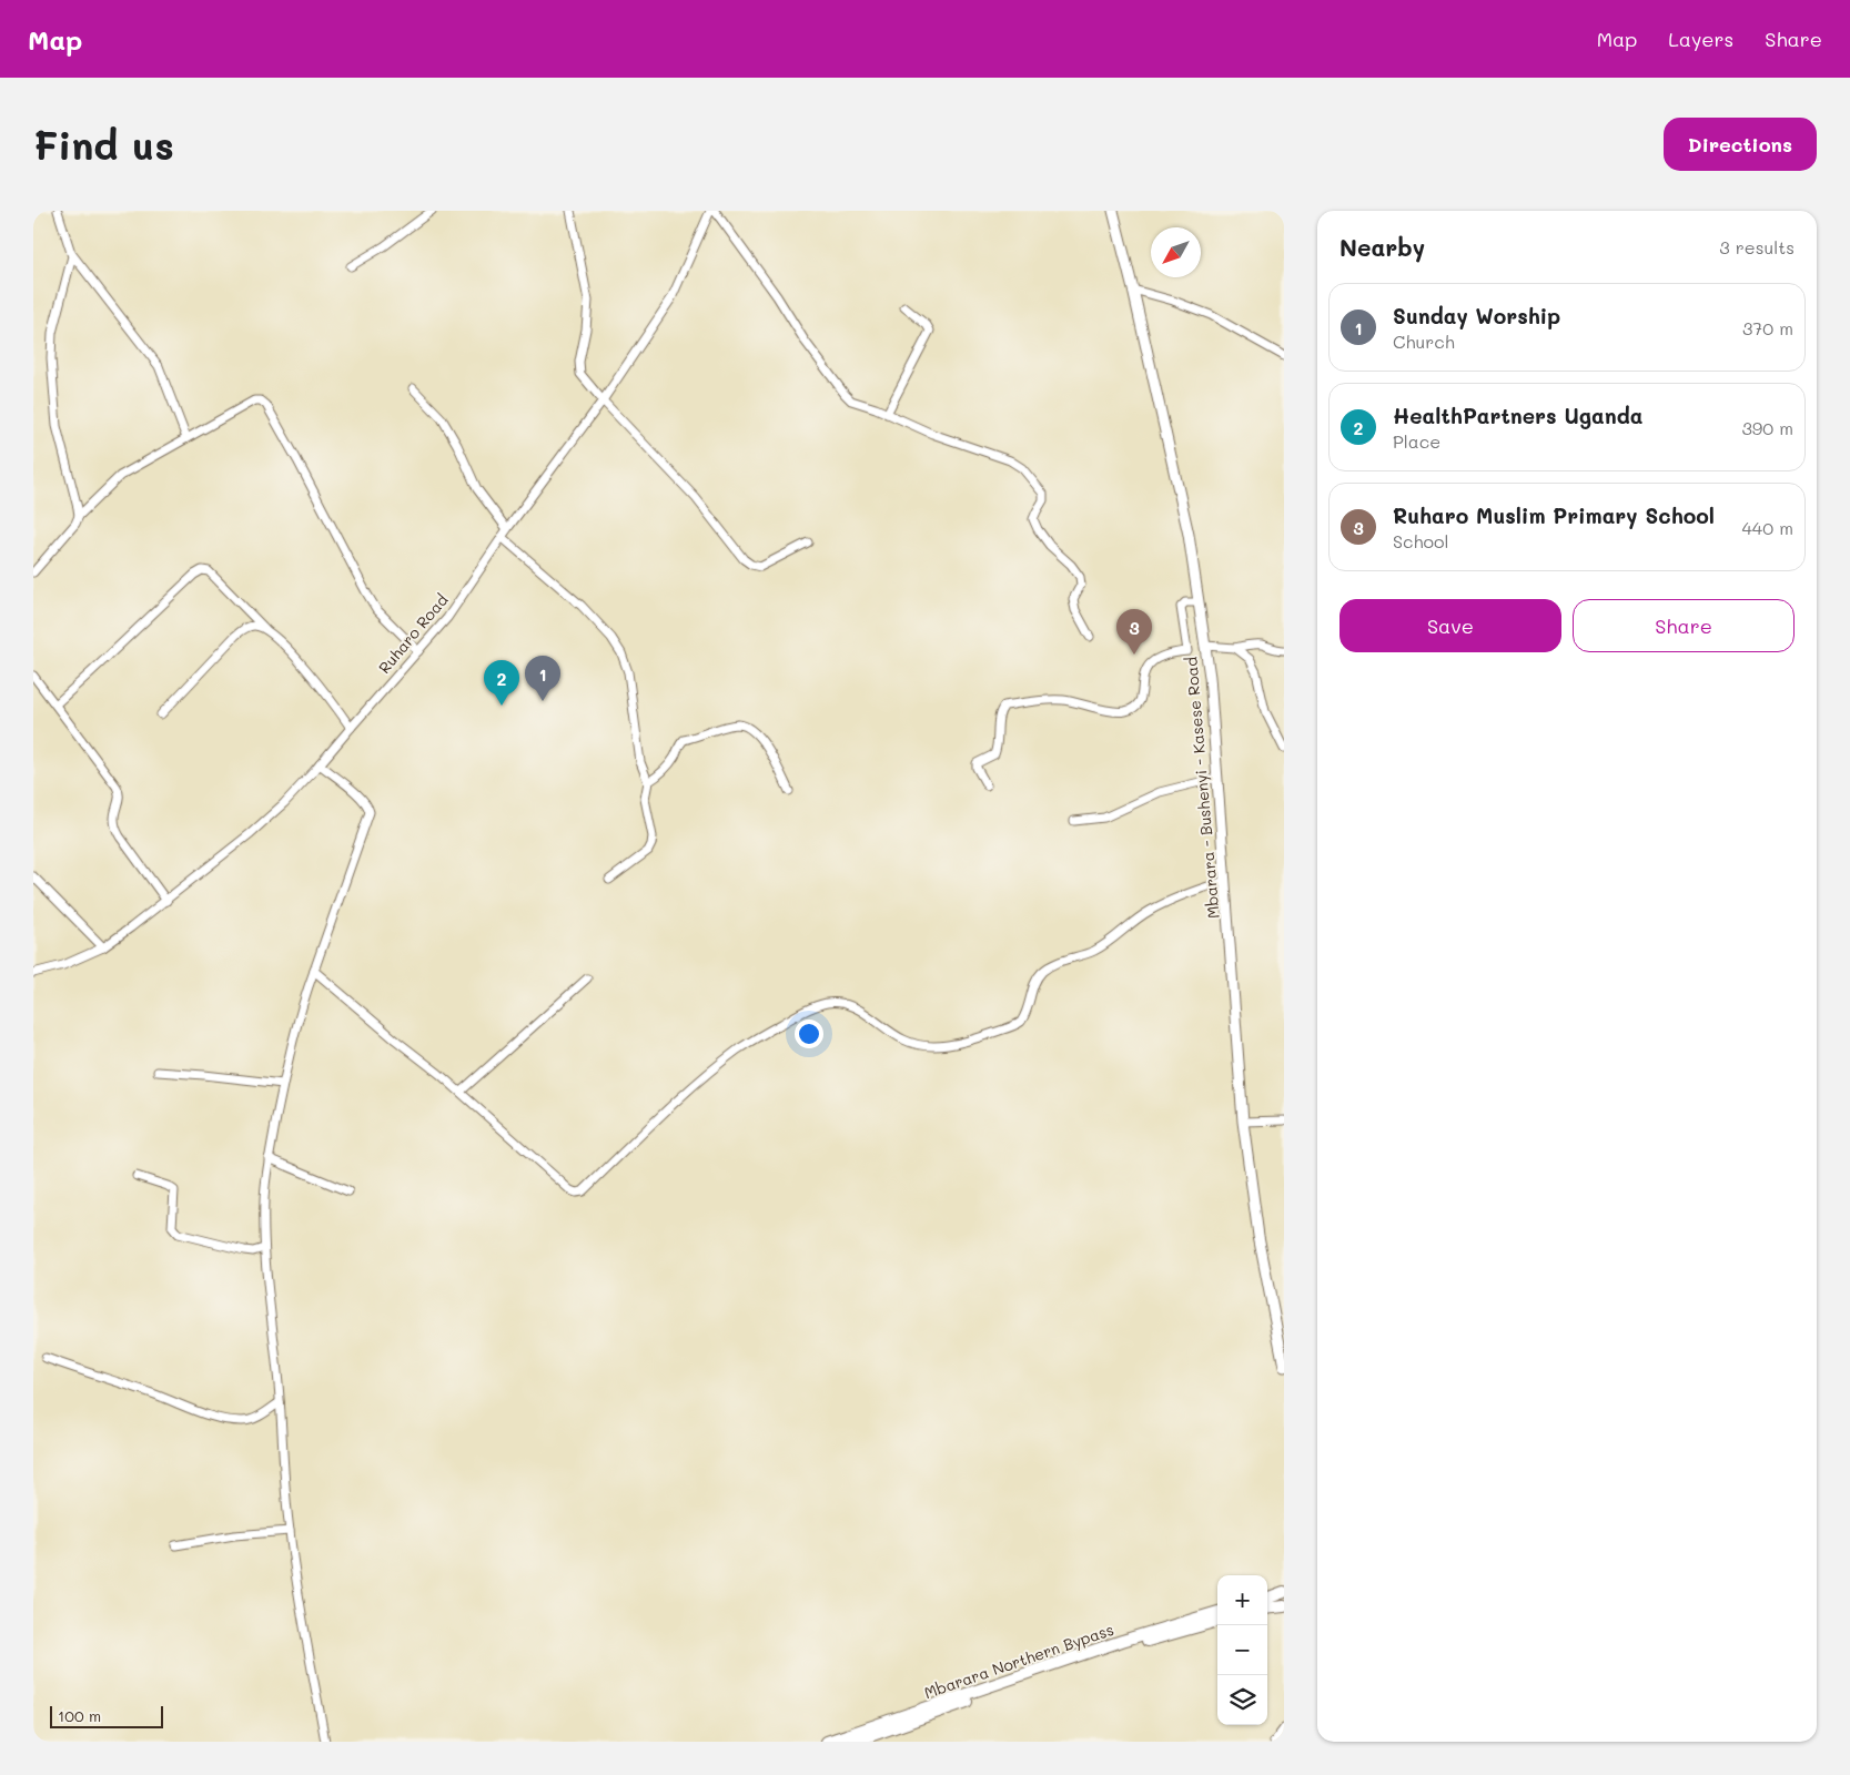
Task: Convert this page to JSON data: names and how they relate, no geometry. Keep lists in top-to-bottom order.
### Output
{
  "streets": {
    "highway": ["Mbarara Northern Bypass"],
    "main road": ["Mbarara - Bushenyi - Kasese Road"],
    "street": ["Ruharo Road"]
  },
  "scale_bar": "100 m",
  "north": "bottom left",
  "page": {
    "header": "Map",
    "nav": ["Map", "Layers", "Share"],
    "buttons": [
      "Directions",
      ["Save", "Share"]
    ],
    "title": "Find us",
    "heading": ["Nearby", "3 results"],
    "list": [
      {
        "mark": "1",
        "name": "Sunday Worship",
        "note": "Church",
        "value": "370 m"
      },
      {
        "mark": "2",
        "name": "HealthPartners Uganda",
        "note": "Place",
        "value": "390 m"
      },
      {
        "mark": "3",
        "name": "Ruharo Muslim Primary School",
        "note": "School",
        "value": "440 m"
      }
    ],
    "pins": ["3", "1", "2"],
    "map_buttons": ["+", "−"],
    "scale": "100 m"
  }
}
